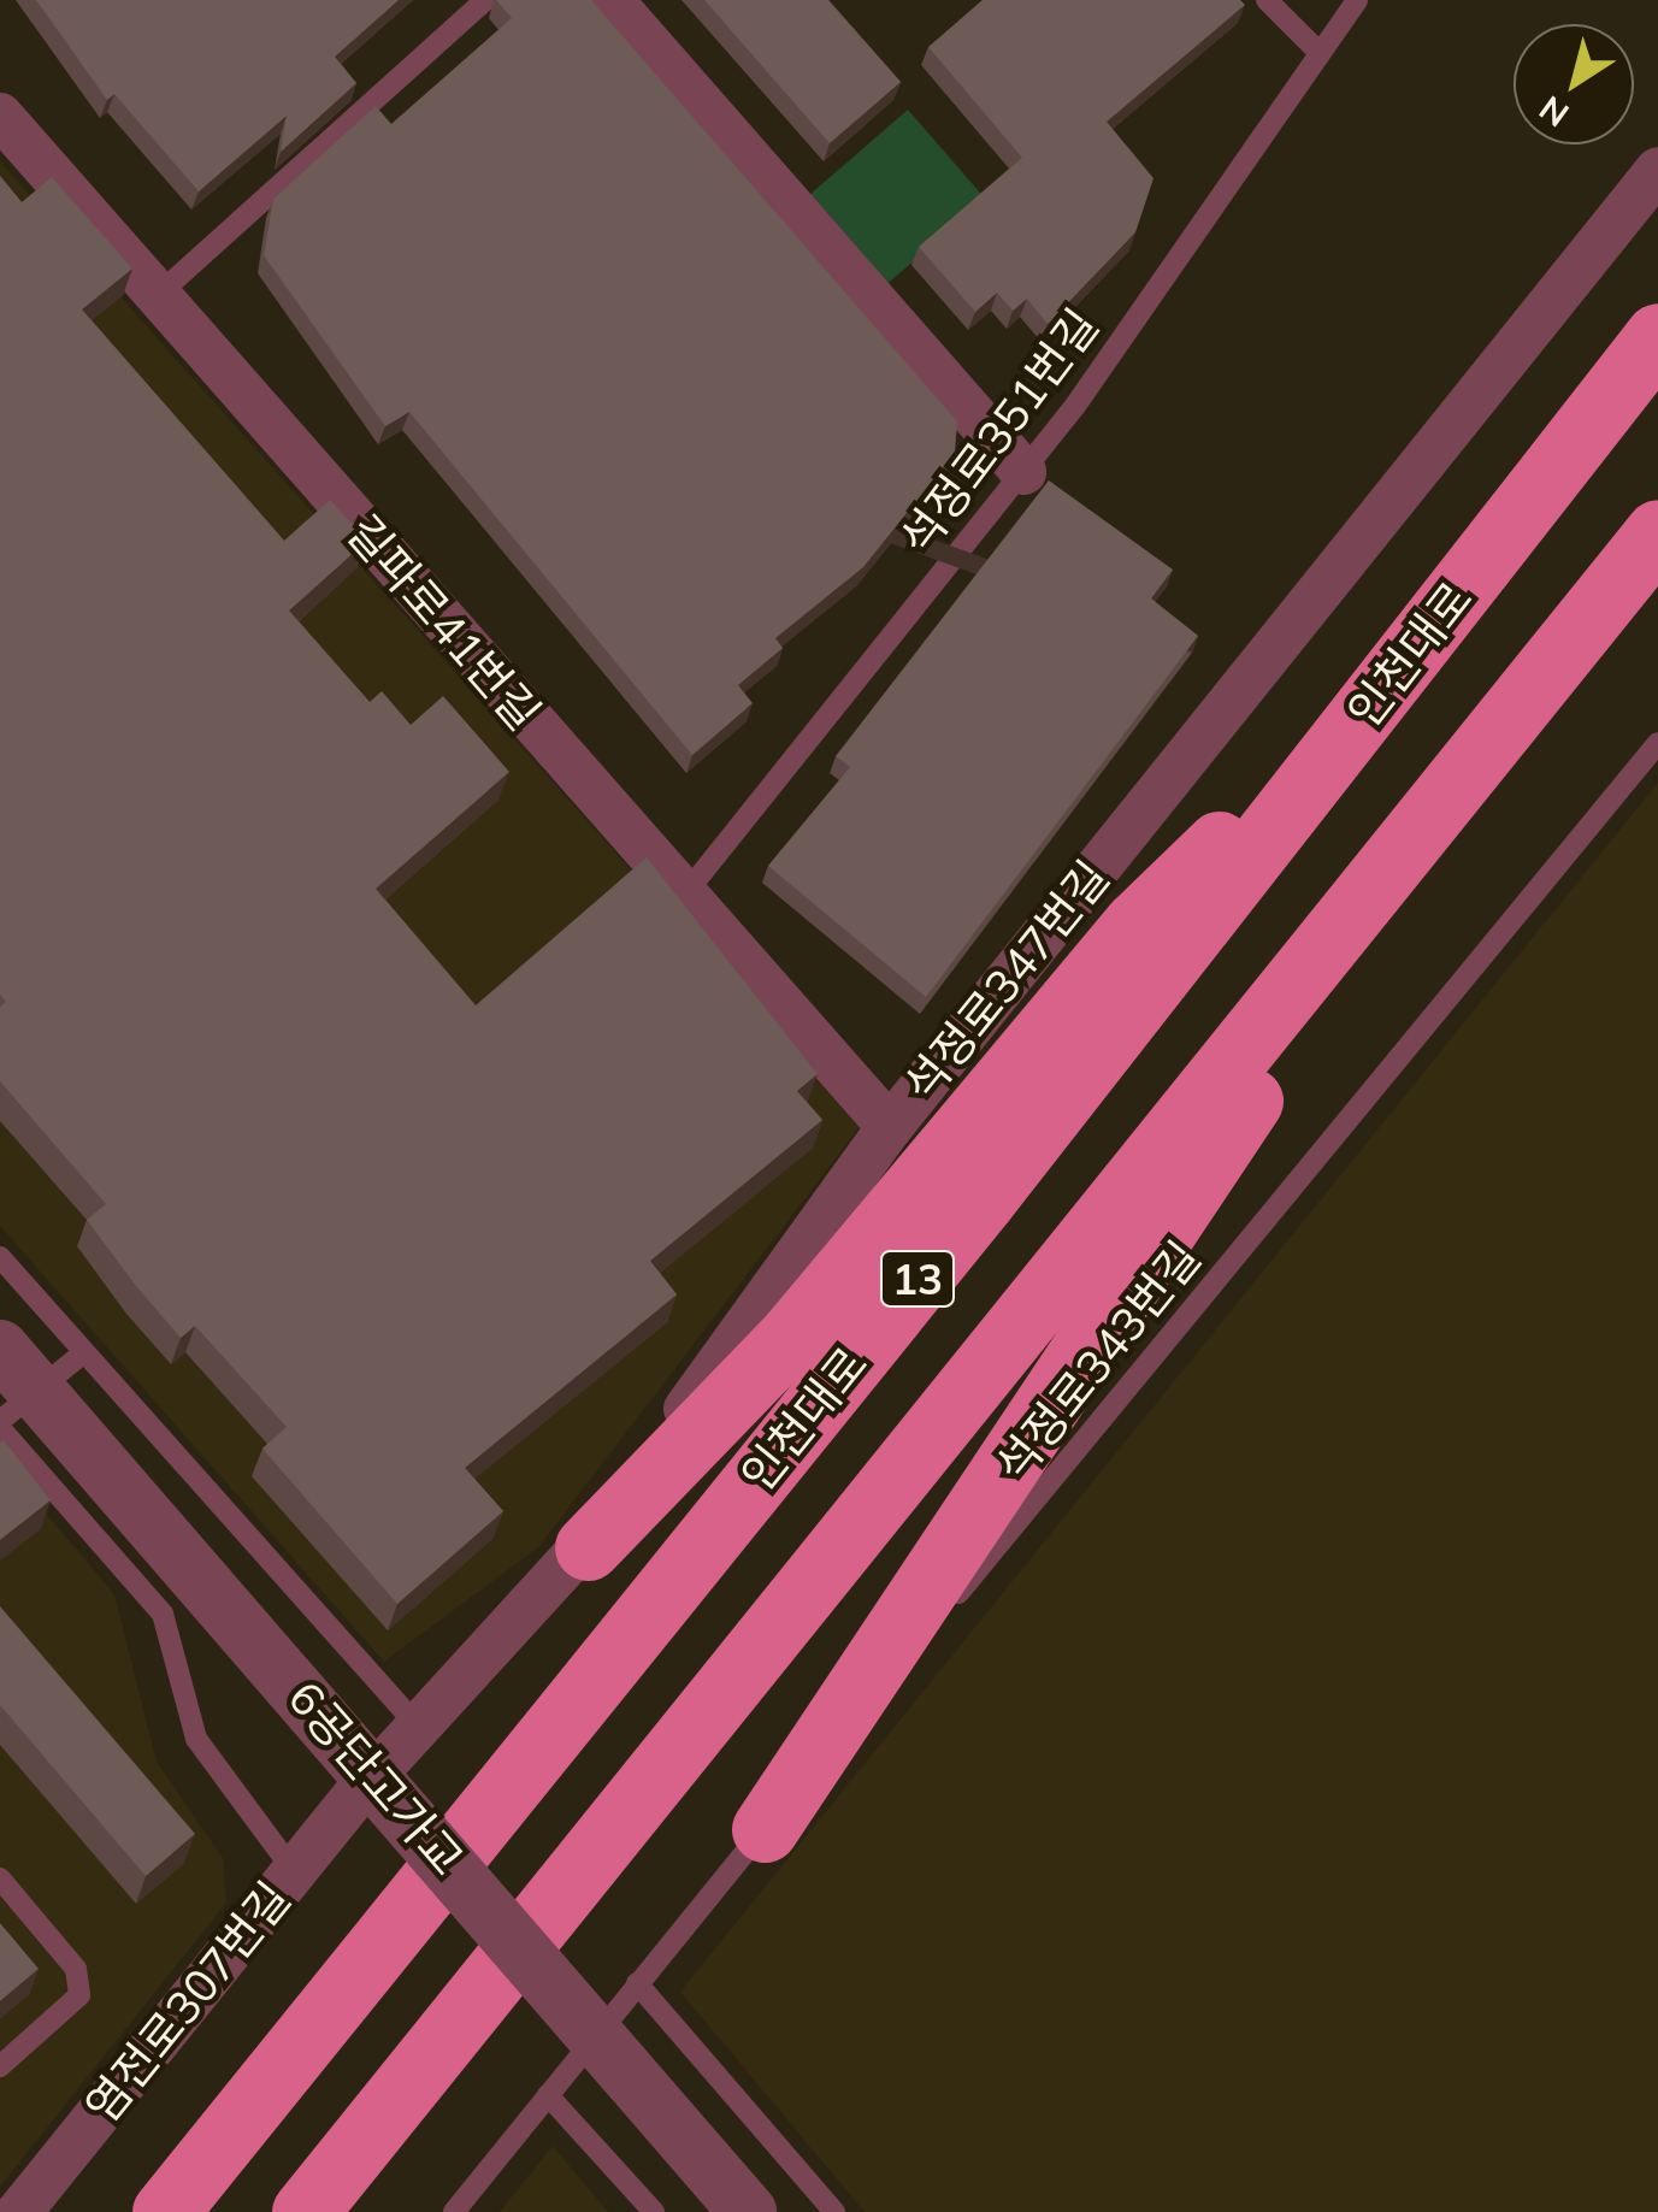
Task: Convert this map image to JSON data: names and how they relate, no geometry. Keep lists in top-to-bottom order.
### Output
{
  "streets": {
    "highway": ["인천대로", "13"],
    "street": [
      "길파로41번길",
      "석정로347번길",
      "6공단고가교",
      "염전로307번길"
    ],
    "lane": ["석정로351번길", "석정로343번길"]
  },
  "crossings": [
    ["석정로351번길", "길파로41번길"],
    ["길파로41번길", "석정로347번길"],
    ["석정로347번길", "염전로307번길"]
  ],
  "north": "bottom left"
}
